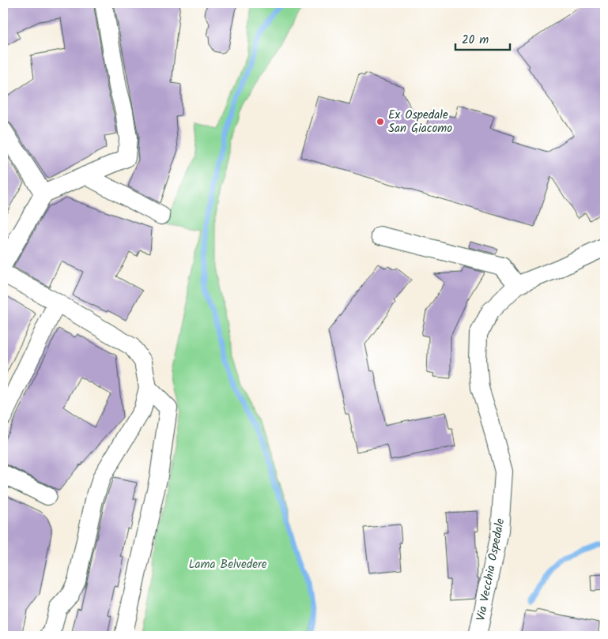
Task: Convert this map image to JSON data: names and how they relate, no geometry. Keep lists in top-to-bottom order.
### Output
{
  "streets": {
    "street": ["Via Vecchia Ospedale"]
  },
  "parks": ["Lama Belvedere"],
  "places": ["Ex Ospedale San Giacomo"],
  "scale_bar": "20 m"
}
